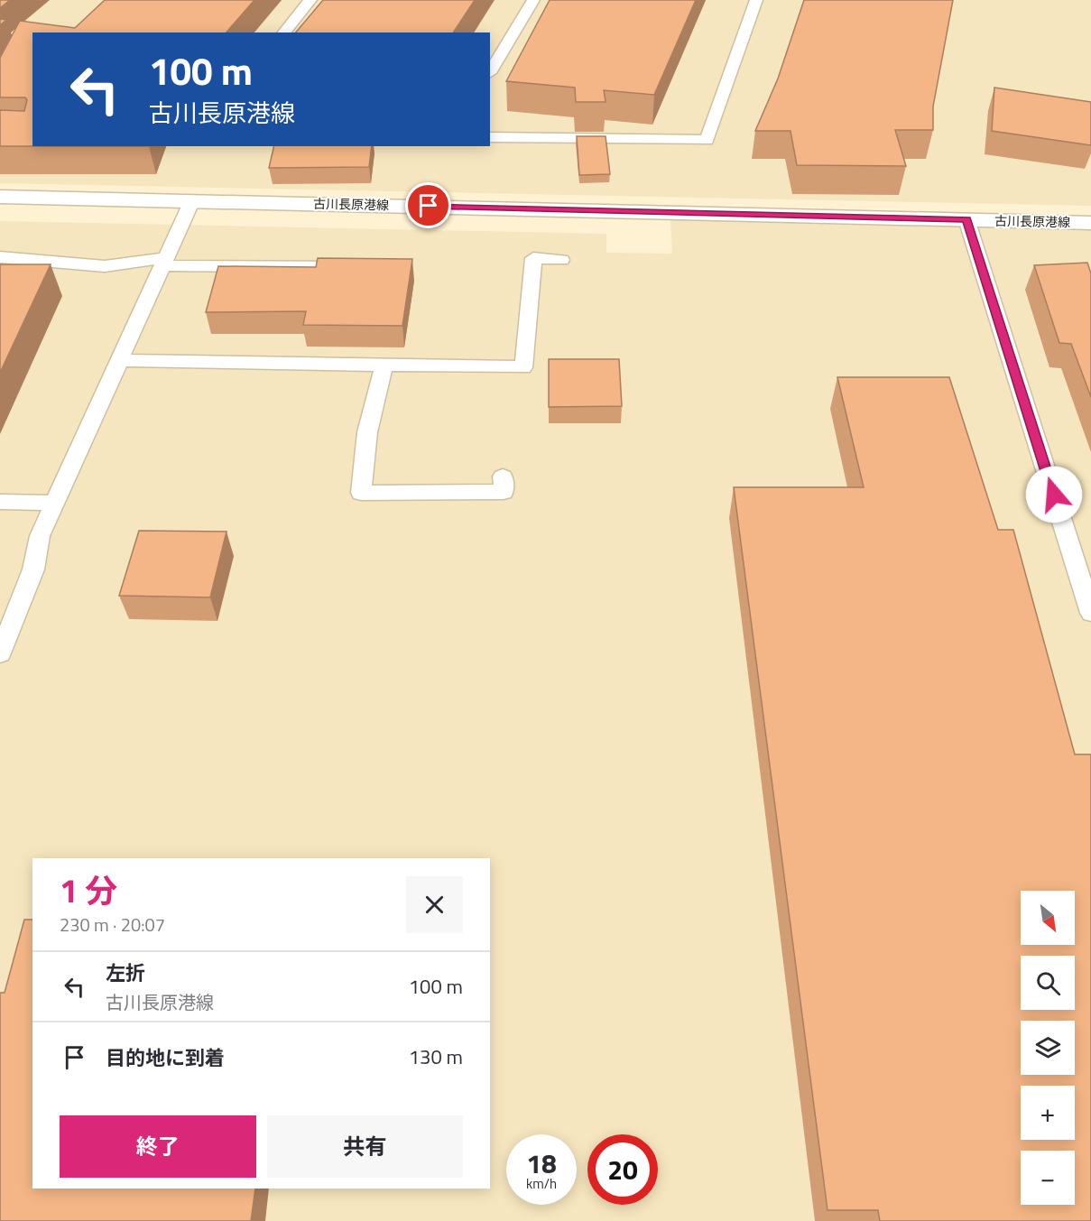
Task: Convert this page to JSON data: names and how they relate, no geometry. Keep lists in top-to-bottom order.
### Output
{
  "streets": {
    "main road": ["古川長原港線"]
  },
  "north": "bottom right",
  "page": {
    "turn": ["100 m", "古川長原港線"],
    "heading": ["1 分", "230 m · 20:07"],
    "map_buttons": ["+", "−"],
    "list": [
      {
        "name": "左折",
        "note": "古川長原港線",
        "value": "100 m"
      },
      {
        "name": "目的地に到着",
        "value": "130 m"
      }
    ],
    "buttons": ["終了", "共有"],
    "speed": "18 km/h",
    "limit": "20"
  }
}
